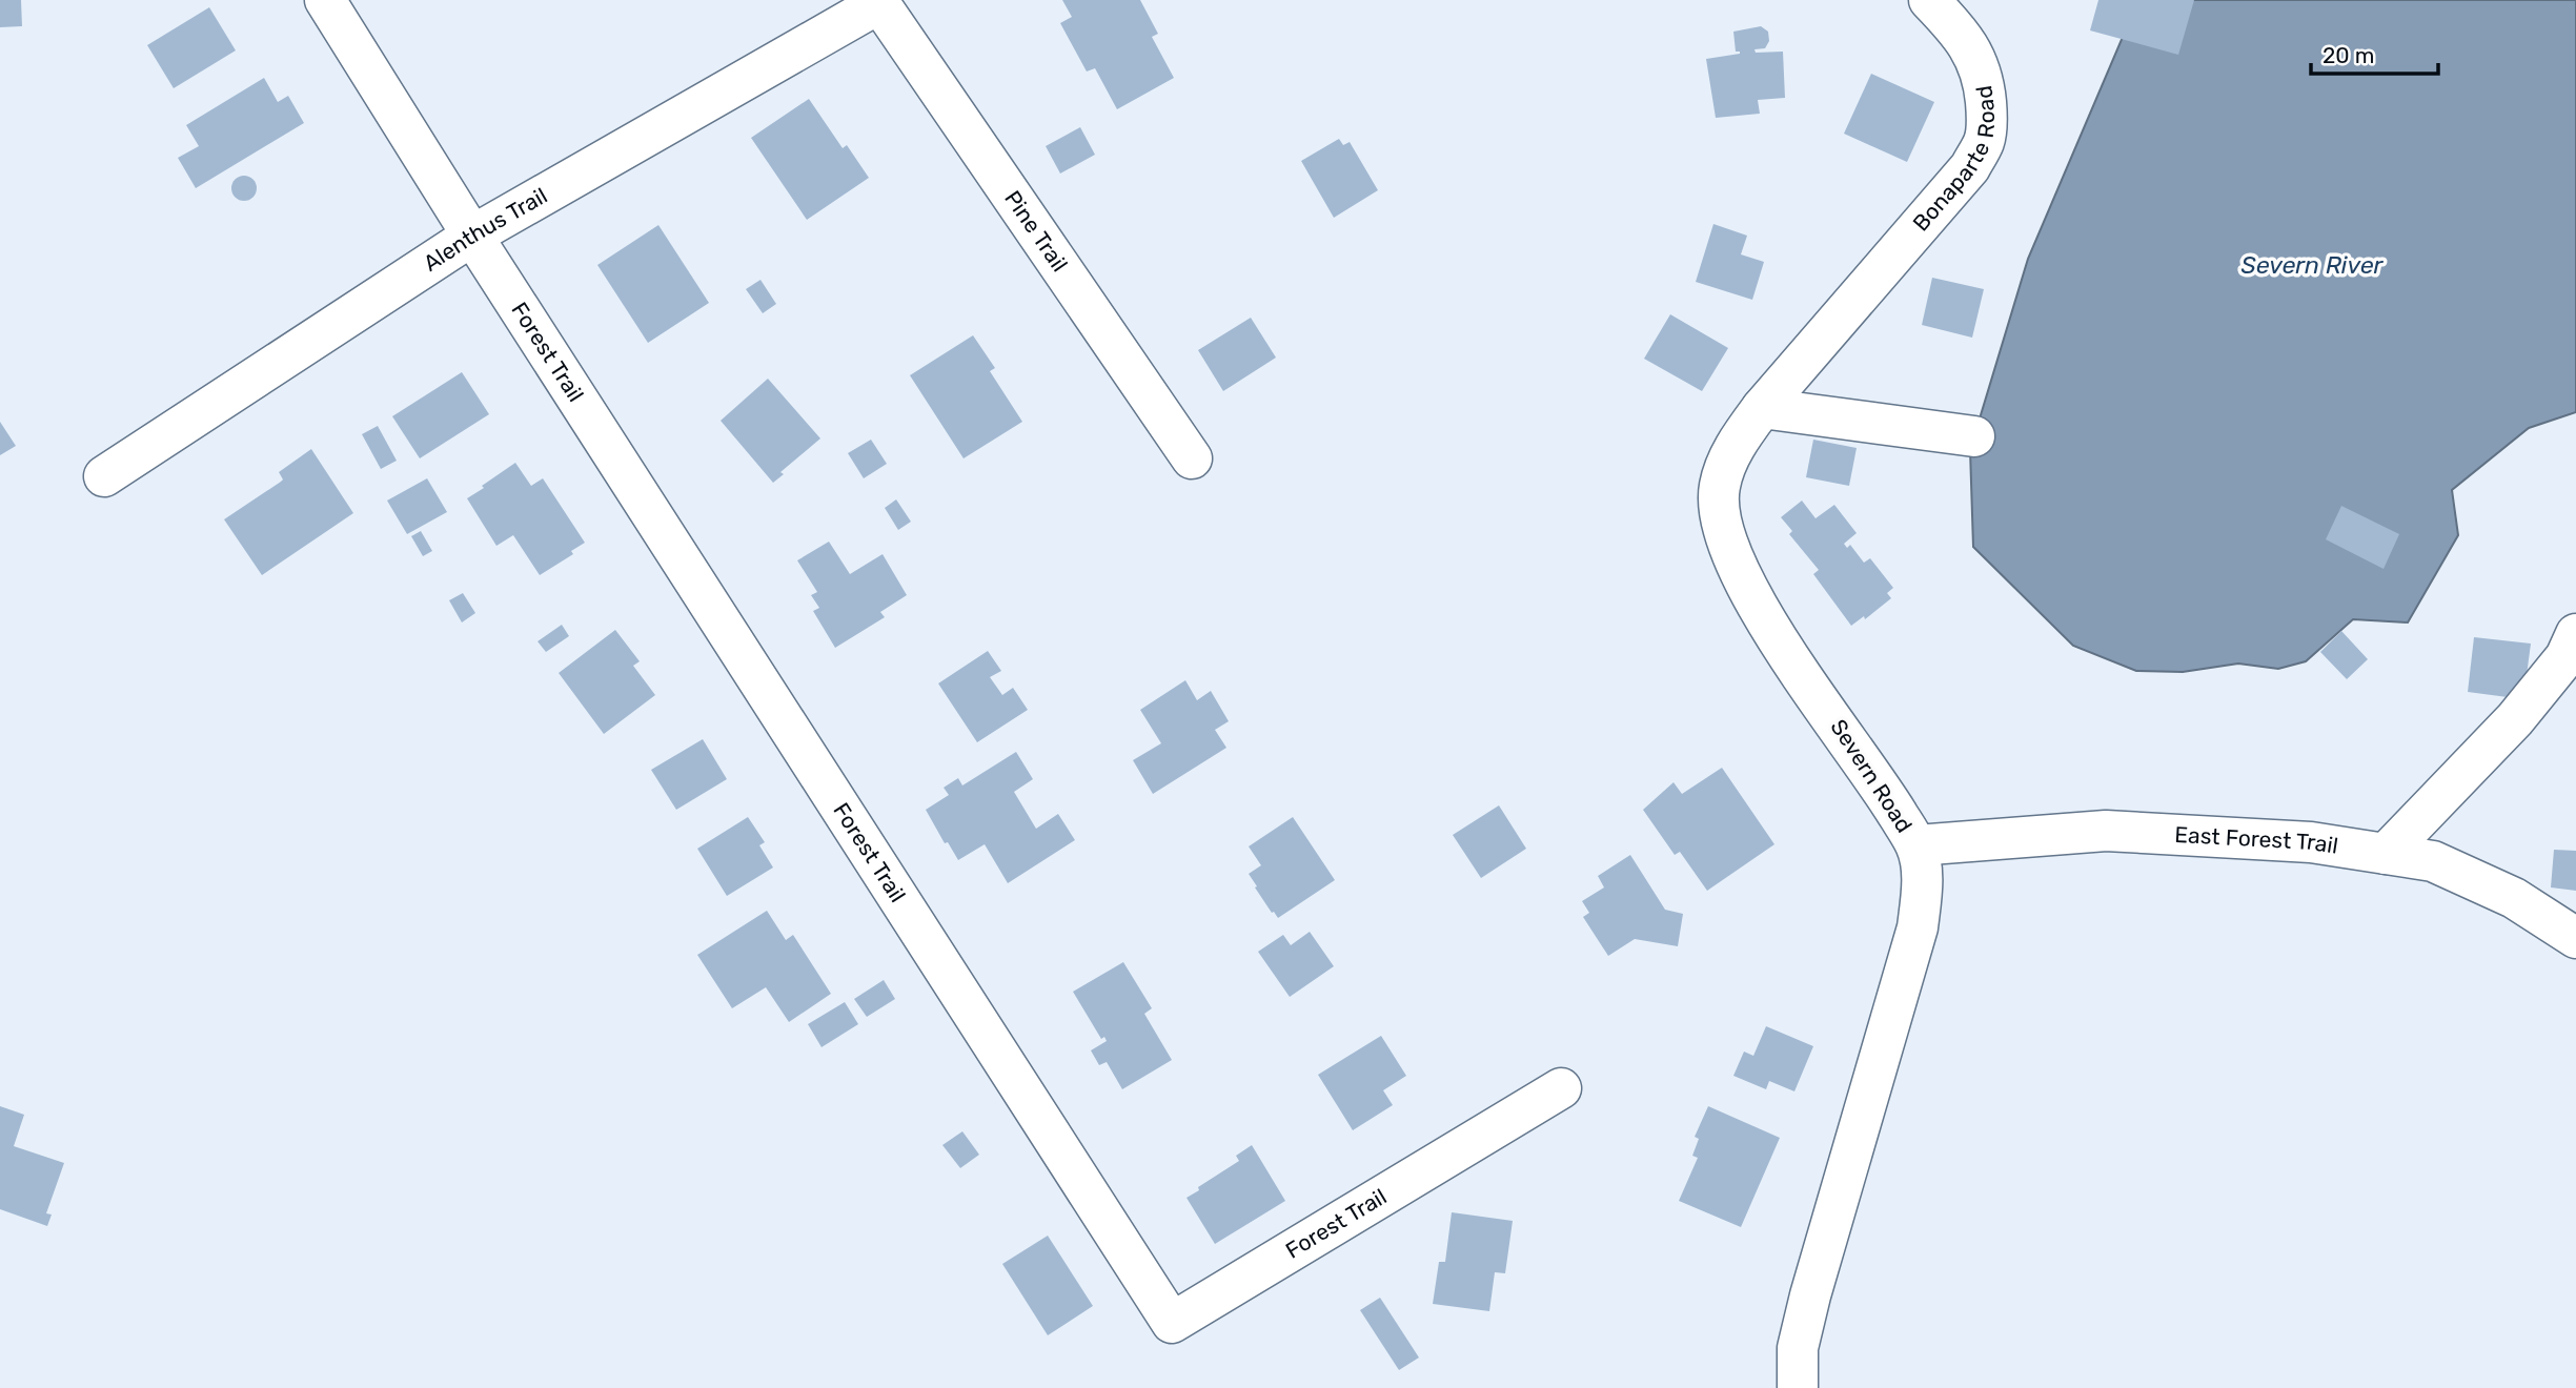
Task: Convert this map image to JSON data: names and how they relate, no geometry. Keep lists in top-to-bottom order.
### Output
{
  "streets": {
    "street": [
      "Bonaparte Road",
      "Alenthus Trail",
      "Pine Trail",
      "Forest Trail",
      "Severn Road",
      "East Forest Trail"
    ]
  },
  "crossings": [
    ["Bonaparte Road", "Severn Road"],
    ["Alenthus Trail", "Pine Trail"],
    ["Alenthus Trail", "Forest Trail"],
    ["Severn Road", "East Forest Trail"]
  ],
  "water": ["Severn River"],
  "scale_bar": "20 m"
}
